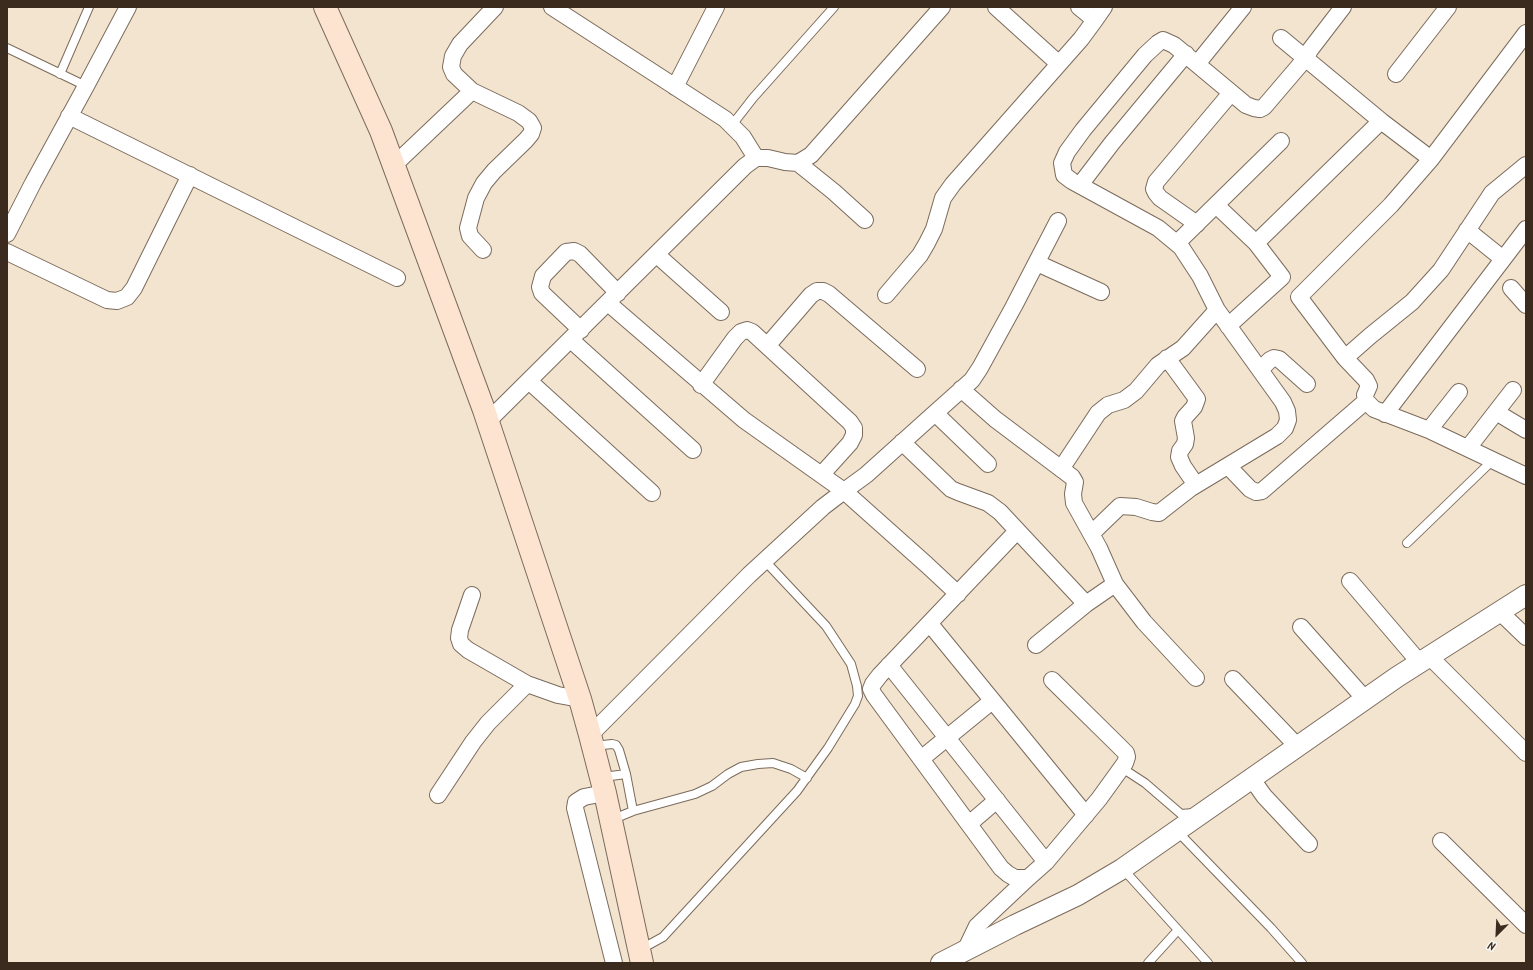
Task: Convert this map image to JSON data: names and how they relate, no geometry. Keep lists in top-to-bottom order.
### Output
{
  "north": "bottom left"
}
